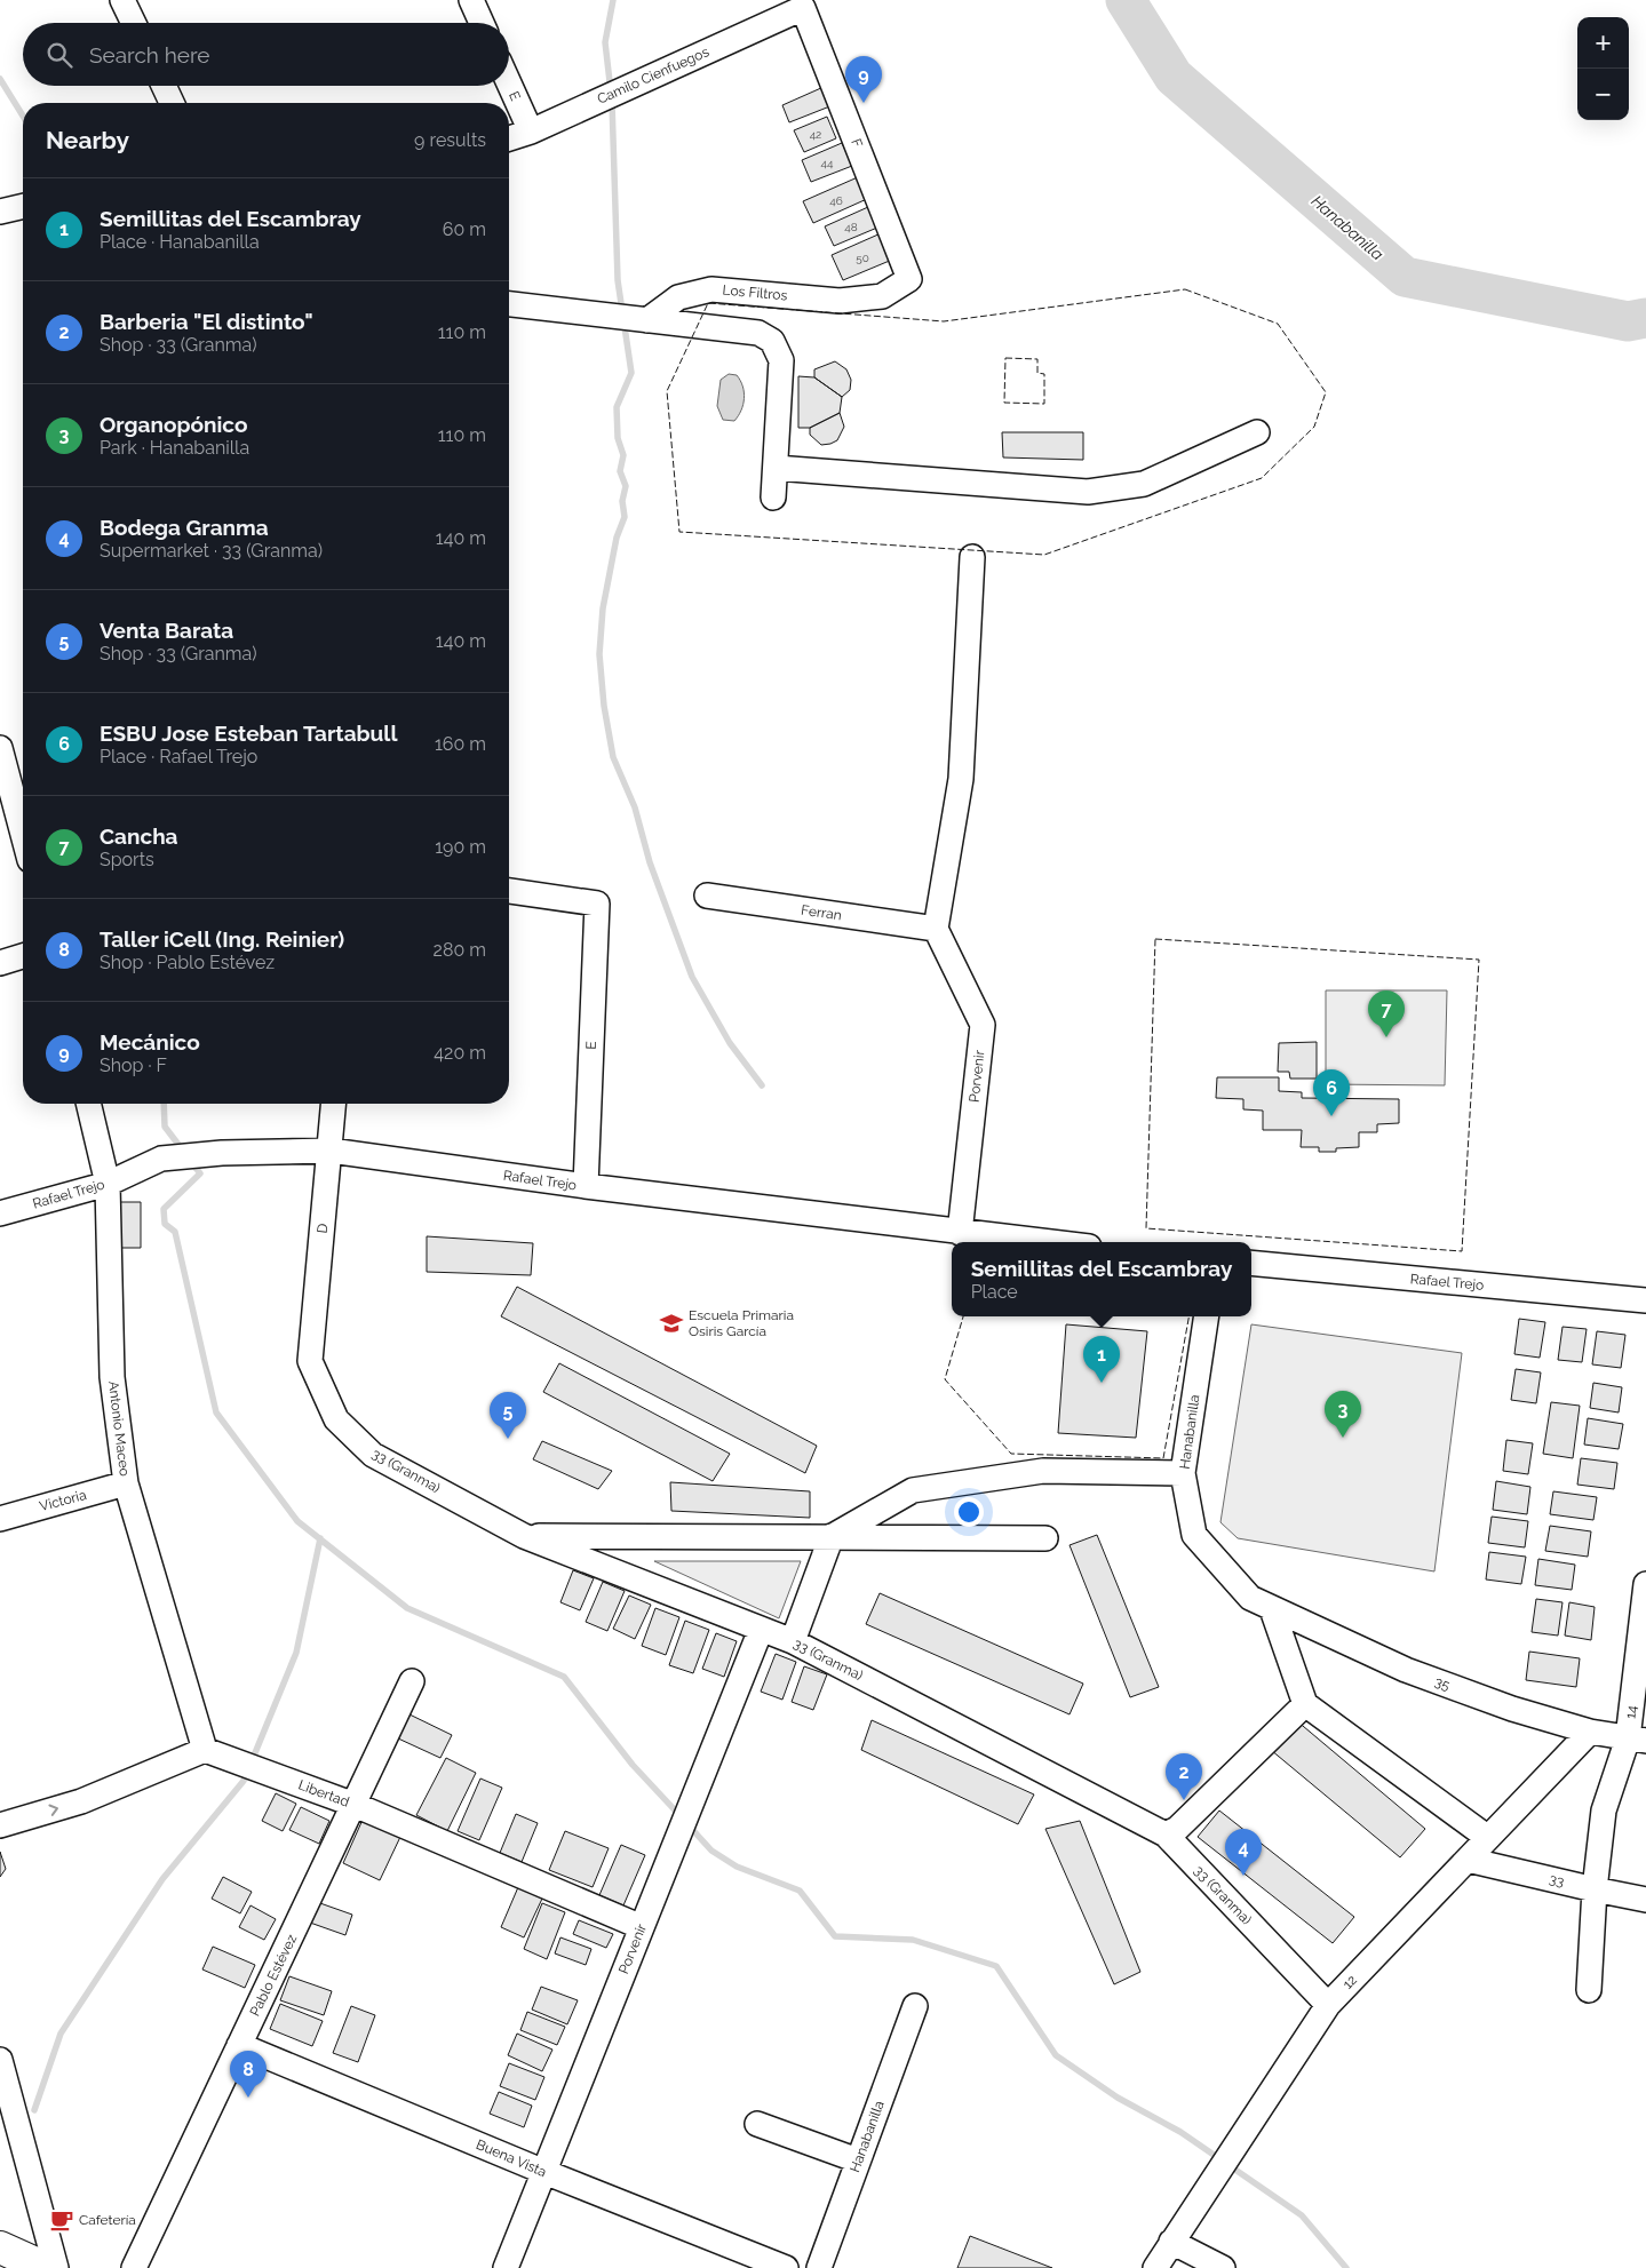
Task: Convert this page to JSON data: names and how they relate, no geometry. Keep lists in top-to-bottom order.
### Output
{
  "streets": {
    "street": [
      "Camilo Cienfuegos",
      "E",
      "F",
      "Los Filtros",
      "Ferran",
      "Porvenir",
      "Rafael Trejo",
      "D",
      "Antonio Maceo",
      "Hanabanilla",
      "33 (Granma)",
      "Victoria",
      "35",
      "14",
      "Libertad",
      "33",
      "Pablo Estévez",
      "12",
      "Buena Vista"
    ]
  },
  "crossings": [
    ["Camilo Cienfuegos", "E"],
    ["Camilo Cienfuegos", "F"],
    ["E", "Rafael Trejo"],
    ["F", "Los Filtros"],
    ["Ferran", "Porvenir"],
    ["Porvenir", "Rafael Trejo"],
    ["Porvenir", "33 (Granma)"],
    ["Porvenir", "Libertad"],
    ["Porvenir", "Buena Vista"],
    ["Rafael Trejo", "D"],
    ["Rafael Trejo", "Antonio Maceo"],
    ["D", "33 (Granma)"],
    ["Antonio Maceo", "Victoria"],
    ["Antonio Maceo", "Libertad"],
    ["Hanabanilla", "35"],
    ["33 (Granma)", "12"],
    ["35", "14"],
    ["35", "12"],
    ["14", "33"],
    ["Libertad", "Pablo Estévez"],
    ["33", "12"],
    ["Pablo Estévez", "Buena Vista"]
  ],
  "water": ["Hanabanilla"],
  "places": {
    "school or university": ["Escuela Primaria Osiris García"],
    "cafe": ["Cafetería"]
  },
  "house_numbers": [
    "42",
    "44",
    "46",
    "48",
    "50"
  ],
  "page": {
    "map_buttons": ["+", "−"],
    "search": "Search here",
    "pins": [
      "9",
      "7",
      "6",
      "1",
      "3",
      "5",
      "2",
      "4",
      "8"
    ],
    "heading": ["Nearby", "9 results"],
    "list": [
      {
        "mark": "1",
        "name": "Semillitas del Escambray",
        "note": "Place · Hanabanilla",
        "value": "60 m"
      },
      {
        "mark": "2",
        "name": "Barberia \"El distinto\"",
        "note": "Shop · 33 (Granma)",
        "value": "110 m"
      },
      {
        "mark": "3",
        "name": "Organopónico",
        "note": "Park · Hanabanilla",
        "value": "110 m"
      },
      {
        "mark": "4",
        "name": "Bodega Granma",
        "note": "Supermarket · 33 (Granma)",
        "value": "140 m"
      },
      {
        "mark": "5",
        "name": "Venta Barata",
        "note": "Shop · 33 (Granma)",
        "value": "140 m"
      },
      {
        "mark": "6",
        "name": "ESBU Jose Esteban Tartabull",
        "note": "Place · Rafael Trejo",
        "value": "160 m"
      },
      {
        "mark": "7",
        "name": "Cancha",
        "note": "Sports",
        "value": "190 m"
      },
      {
        "mark": "8",
        "name": "Taller iCell (Ing. Reinier)",
        "note": "Shop · Pablo Estévez",
        "value": "280 m"
      },
      {
        "mark": "9",
        "name": "Mecánico",
        "note": "Shop · F",
        "value": "420 m"
      }
    ],
    "popup": ["Semillitas del Escambray", "Place"]
  }
}
